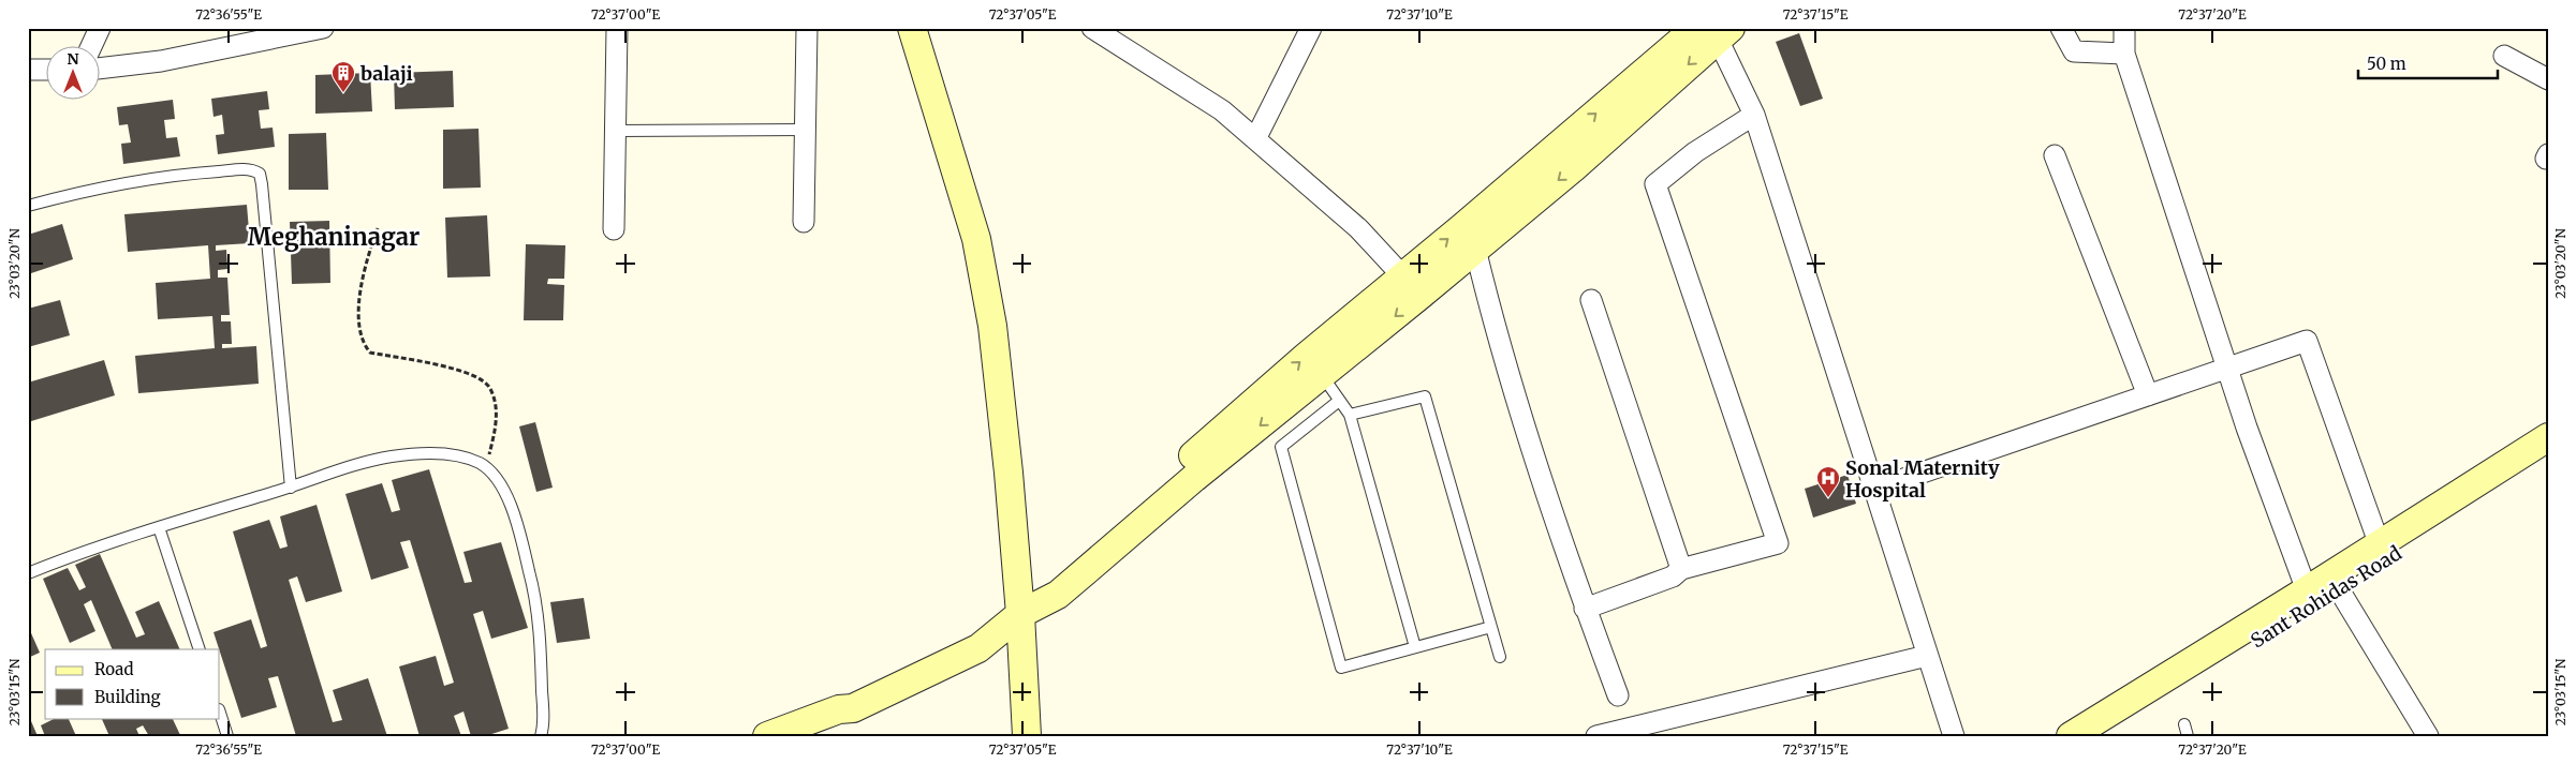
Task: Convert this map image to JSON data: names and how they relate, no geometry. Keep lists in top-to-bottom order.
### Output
{
  "streets": {
    "street": ["Sant Rohidas Road"]
  },
  "districts": ["Meghaninagar"],
  "places": {
    "building": ["balaji"],
    "hospital": ["Sonal Maternity Hospital"]
  },
  "legend": ["Road", "Building"],
  "scale_bar": "50 m",
  "north": "top",
  "coordinates": [
    "72°36'55\"E",
    "72°37'00\"E",
    "72°37'05\"E",
    "72°37'10\"E",
    "72°37'15\"E",
    "72°37'20\"E",
    "23°03'20\"N",
    "23°03'15\"N"
  ]
}
